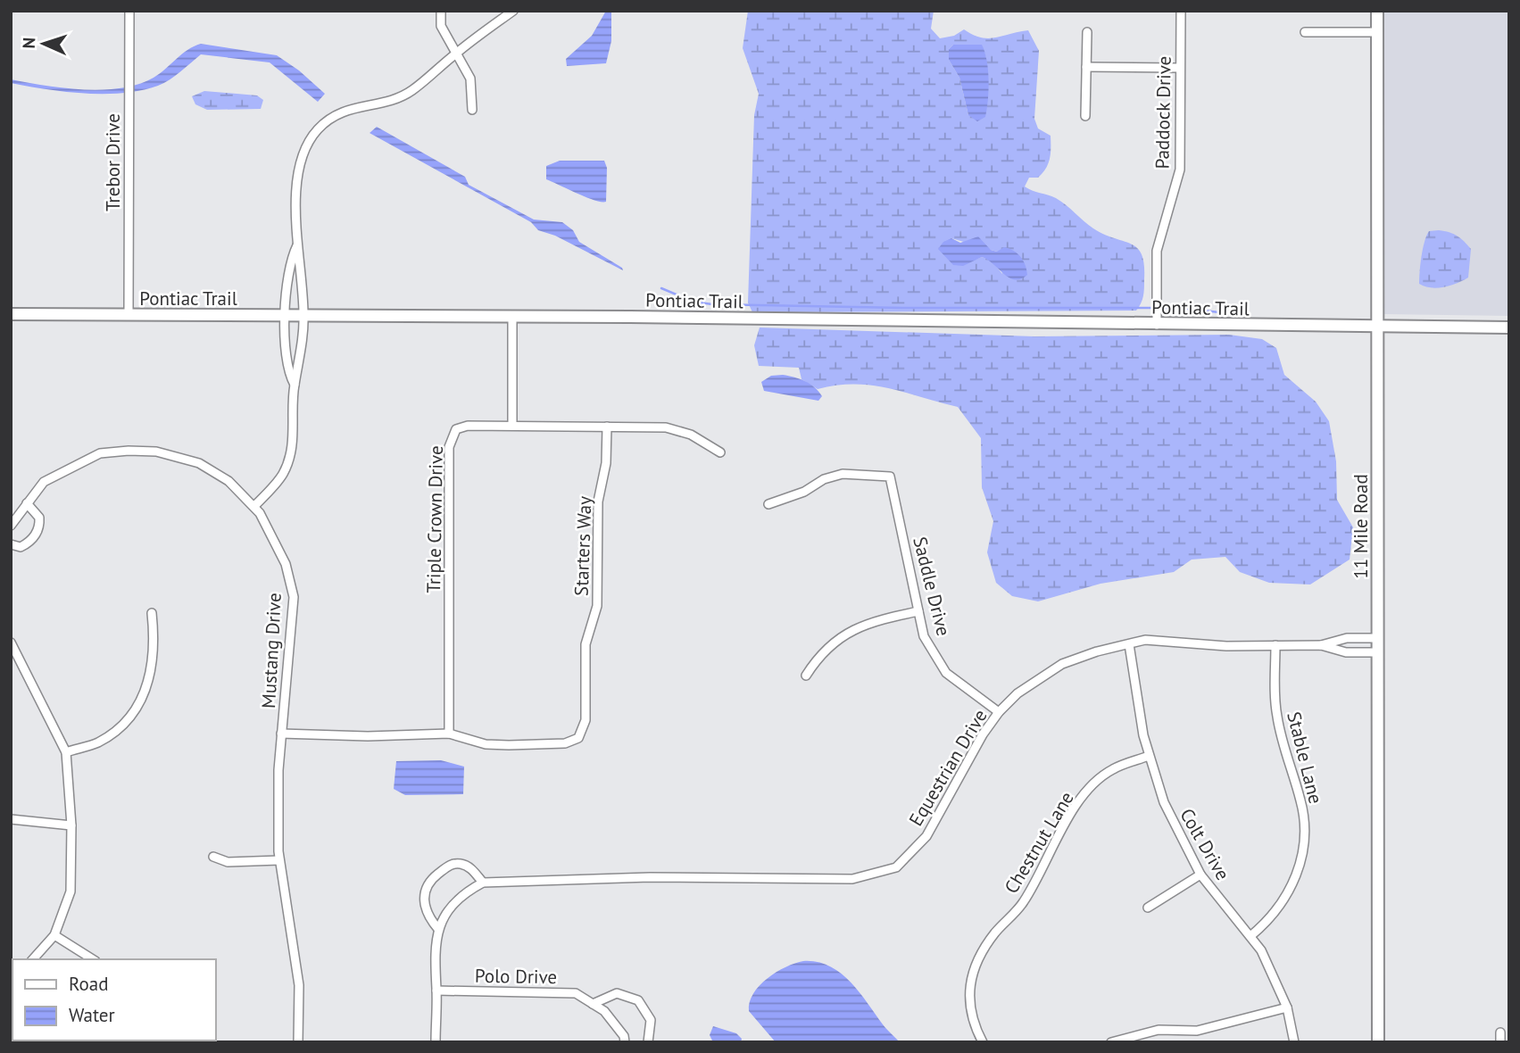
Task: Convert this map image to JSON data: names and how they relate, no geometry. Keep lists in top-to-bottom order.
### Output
{
  "streets": {
    "main road": ["Pontiac Trail", "11 Mile Road"],
    "street": [
      "Paddock Drive",
      "Trebor Drive",
      "Triple Crown Drive",
      "Starters Way",
      "Saddle Drive",
      "Mustang Drive",
      "Stable Lane",
      "Equestrian Drive",
      "Chestnut Lane",
      "Colt Drive",
      "Polo Drive"
    ]
  },
  "crossings": [
    ["Paddock Drive", "Pontiac Trail"],
    ["Trebor Drive", "Pontiac Trail"],
    ["Pontiac Trail", "11 Mile Road"],
    ["Triple Crown Drive", "Starters Way"],
    ["11 Mile Road", "Equestrian Drive"],
    ["Starters Way", "Mustang Drive"],
    ["Saddle Drive", "Equestrian Drive"],
    ["Stable Lane", "Equestrian Drive"],
    ["Stable Lane", "Colt Drive"],
    ["Equestrian Drive", "Colt Drive"],
    ["Chestnut Lane", "Colt Drive"]
  ],
  "legend": ["Road", "Water"],
  "north": "left"
}
